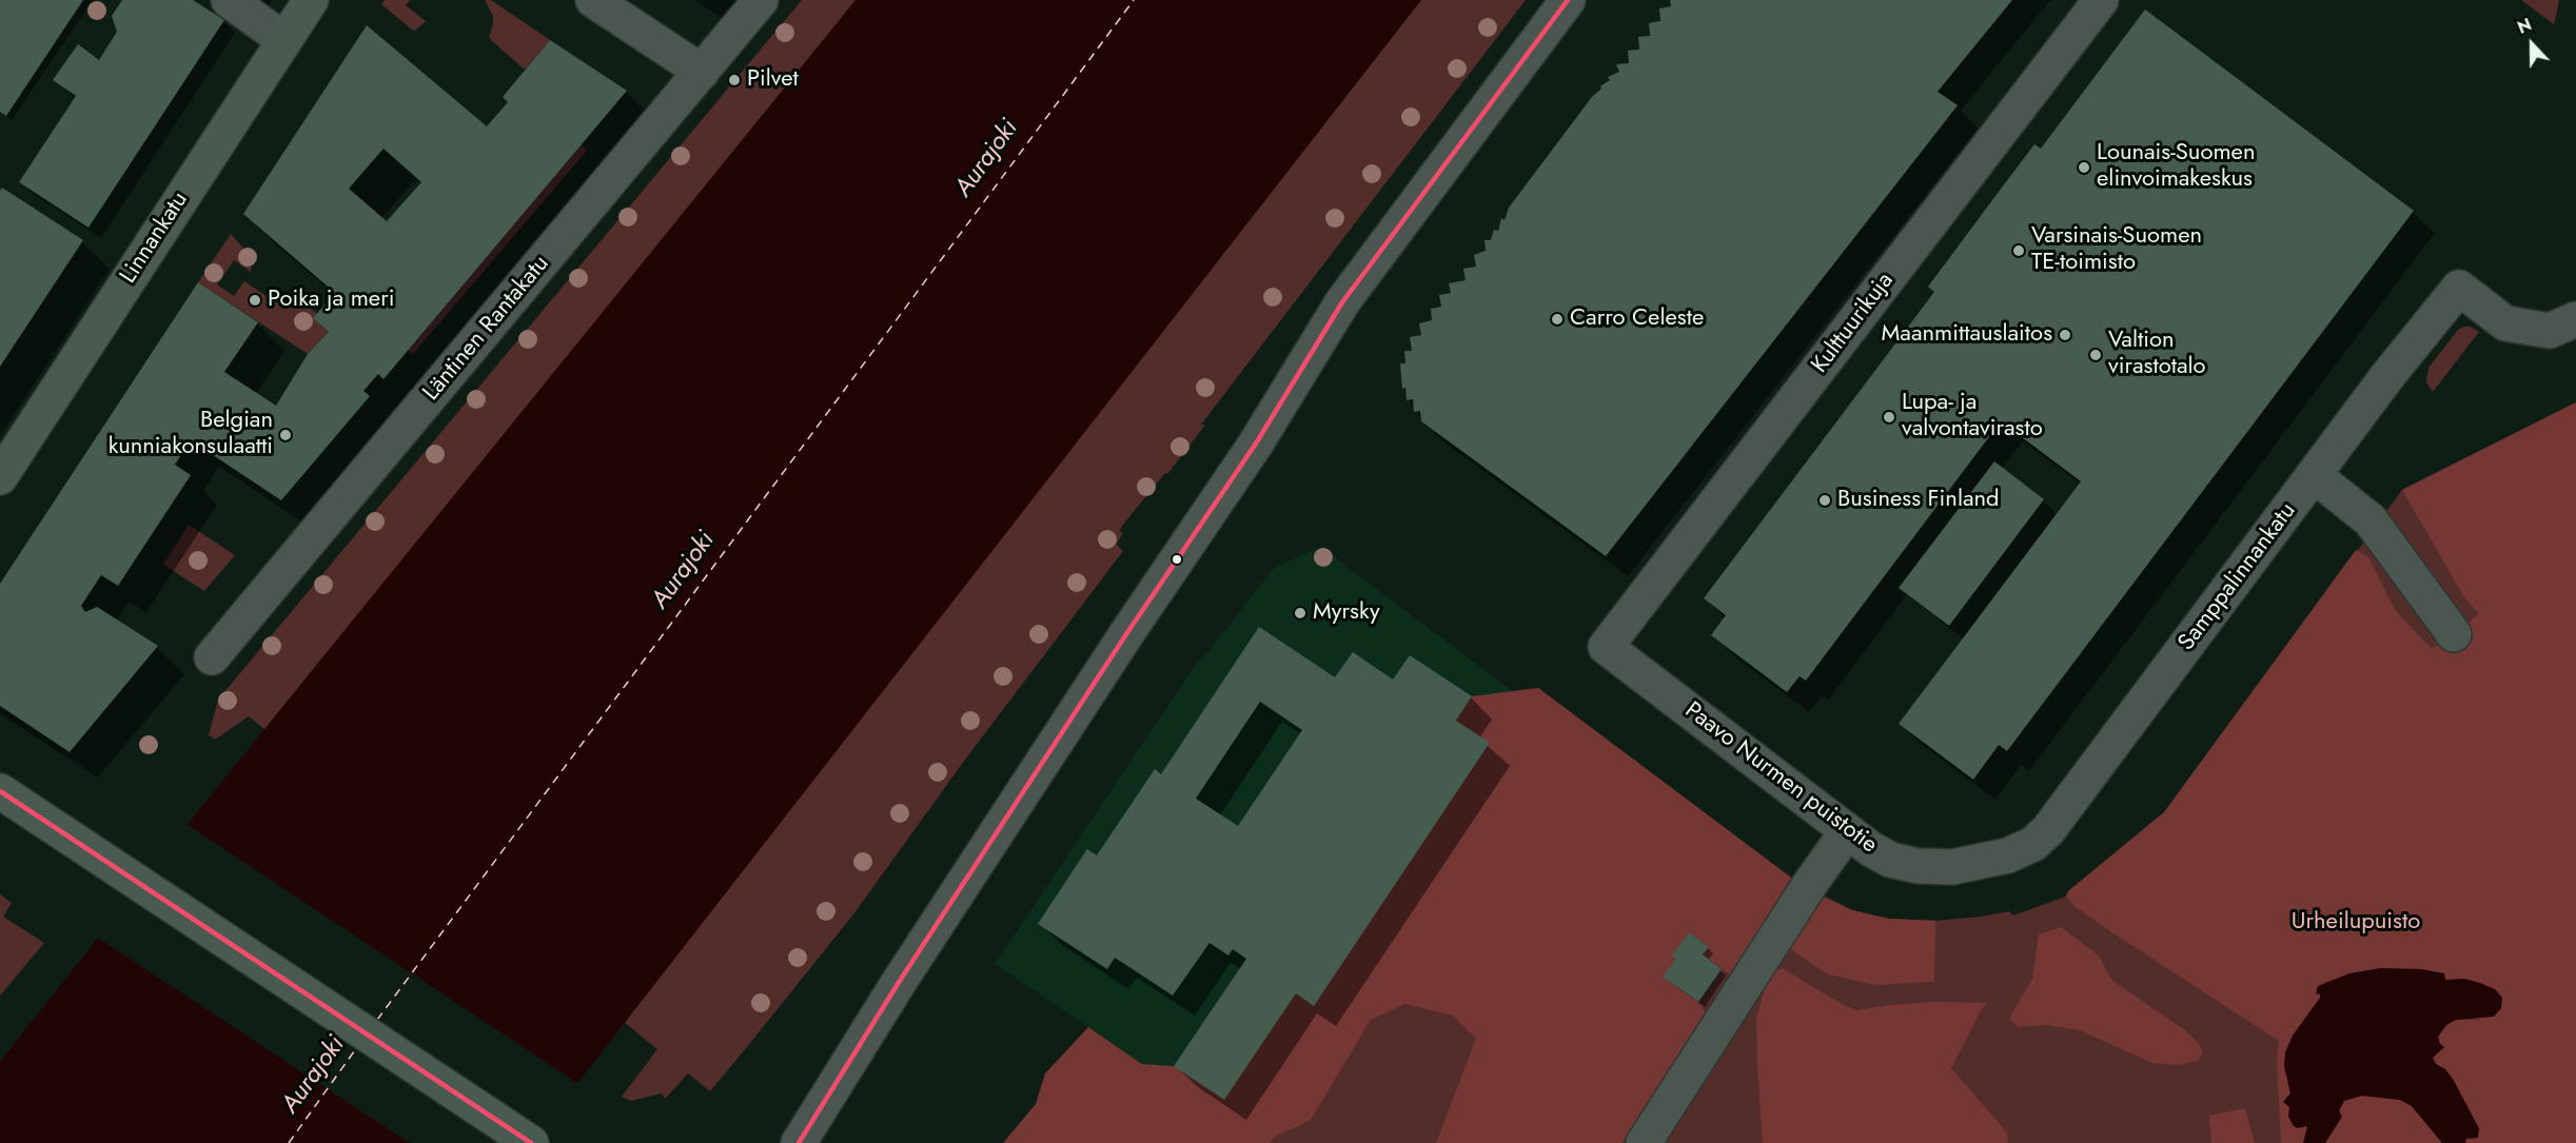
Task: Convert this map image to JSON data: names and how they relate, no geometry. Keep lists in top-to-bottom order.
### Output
{
  "streets": {
    "main road": ["Linnankatu"],
    "street": [
      "Kulttuurikuja",
      "Läntinen Rantakatu",
      "Samppalinnankatu",
      "Paavo Nurmen puistotie"
    ]
  },
  "crossings": [
    ["Kulttuurikuja", "Paavo Nurmen puistotie"],
    ["Samppalinnankatu", "Paavo Nurmen puistotie"]
  ],
  "water": ["Aurajoki"],
  "parks": ["Urheilupuisto"],
  "places": [
    "Pilvet",
    "Lounais-Suomen elinvoimakeskus",
    "Varsinais-Suomen TE-toimisto",
    "Poika ja meri",
    "Carro Celeste",
    "Maanmittauslaitos",
    "Valtion virastotalo",
    "Lupa- ja valvontavirasto",
    "Belgian kunniakonsulaatti",
    "Business Finland",
    "Myrsky"
  ],
  "north": "top"
}
